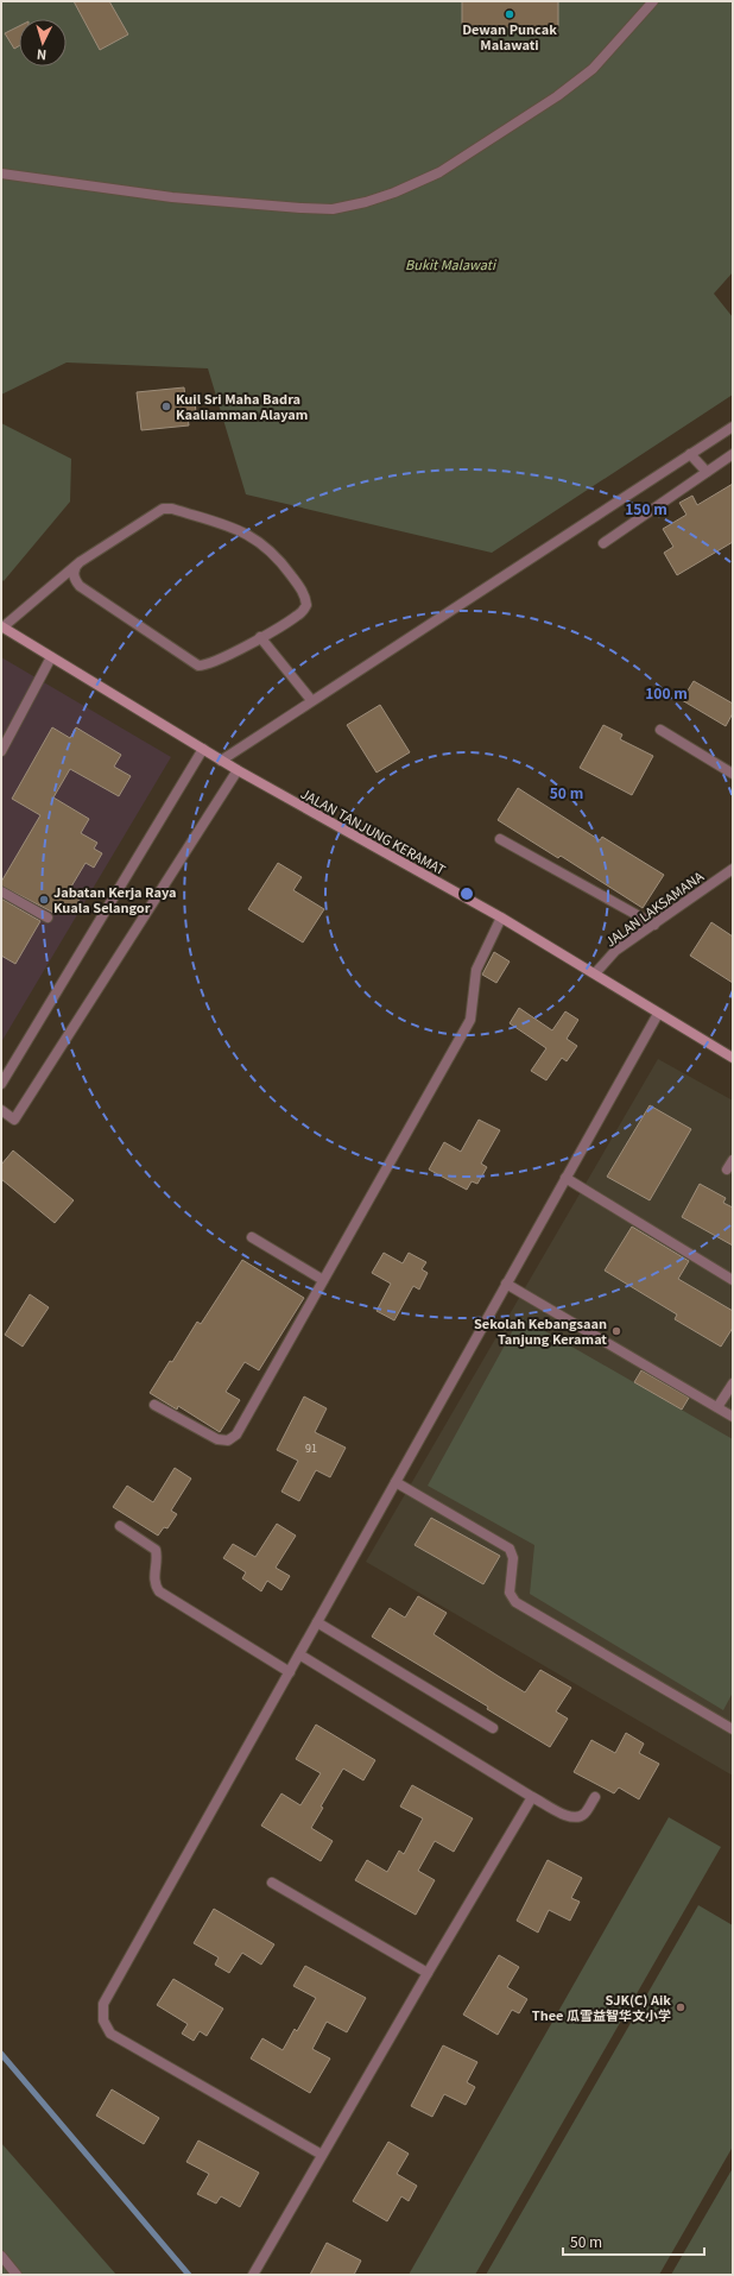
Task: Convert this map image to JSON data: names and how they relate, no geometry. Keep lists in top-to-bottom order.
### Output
{
  "streets": {
    "street": ["JALAN TANJUNG KERAMAT", "JALAN LAKSAMANA"]
  },
  "crossings": [
    ["JALAN TANJUNG KERAMAT", "JALAN LAKSAMANA"]
  ],
  "parks": ["Bukit Malawati"],
  "places": [
    "Dewan Puncak Malawati",
    "Kuil Sri Maha Badra Kaaliamman Alayam",
    "Jabatan Kerja Raya Kuala Selangor",
    "Sekolah Kebangsaan Tanjung Keramat",
    "SJK(C) Aik Thee 瓜雪益智华文小学"
  ],
  "house_numbers": ["91"],
  "scale_bar": "50 m",
  "north": "bottom",
  "rings": ["150 m", "100 m", "50 m"]
}
